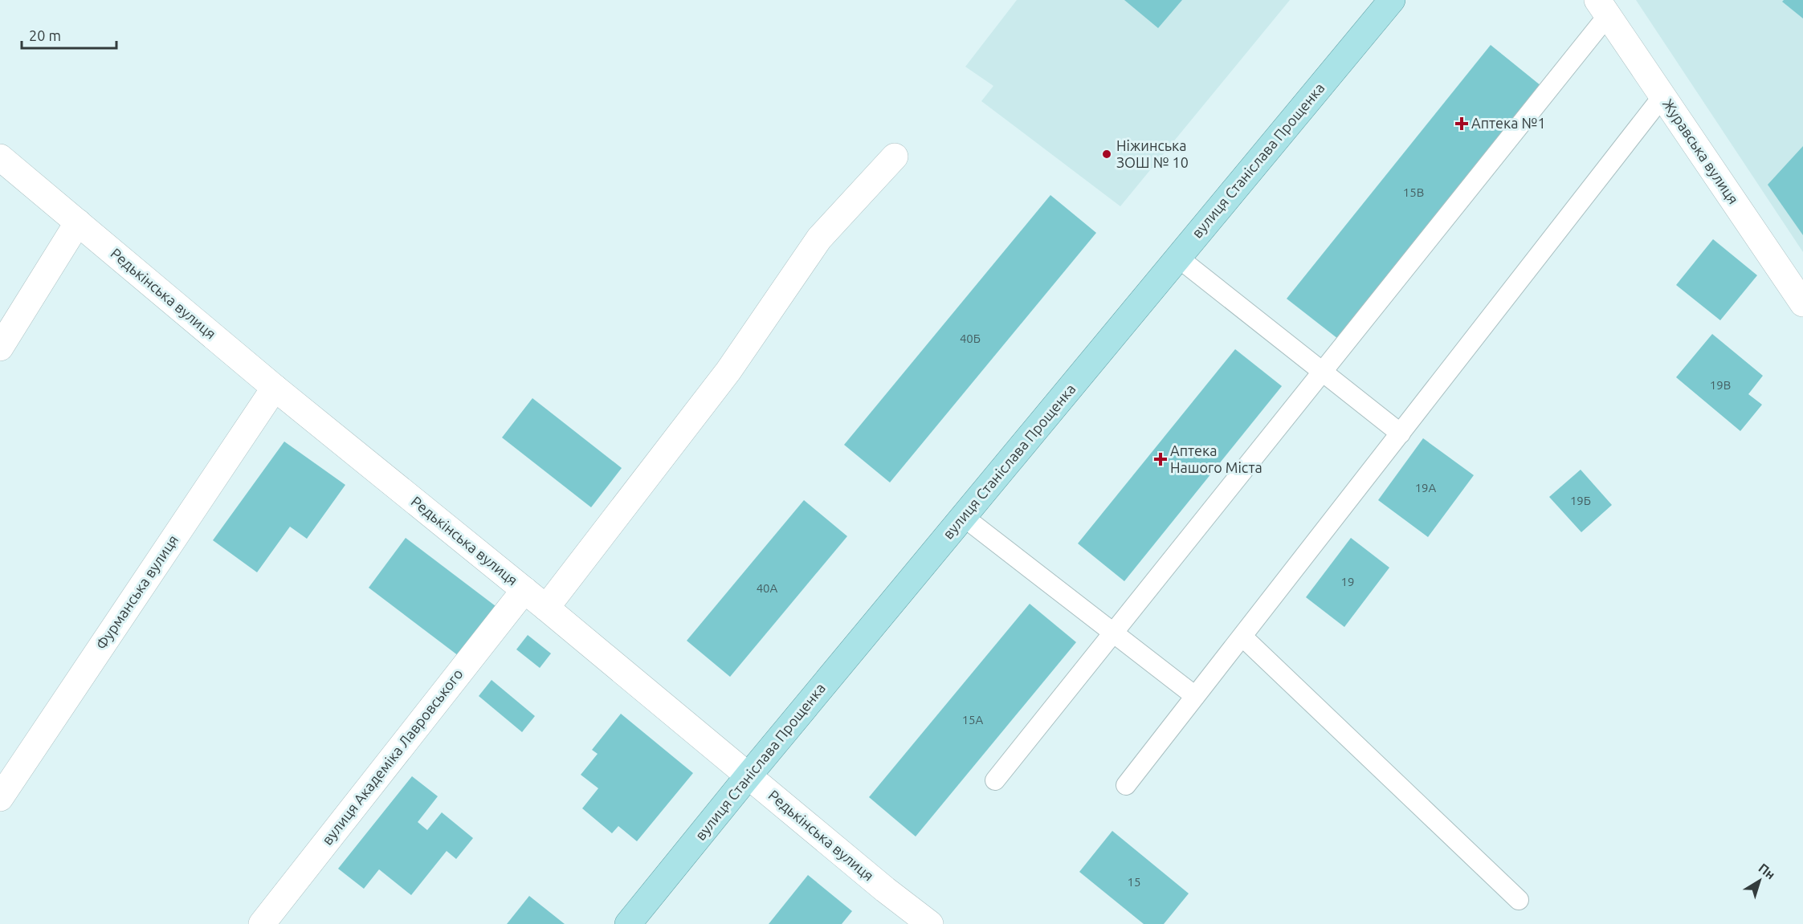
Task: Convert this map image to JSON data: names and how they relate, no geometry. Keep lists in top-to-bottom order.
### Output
{
  "streets": {
    "main road": ["вулиця Станіслава Прощенка"],
    "street": [
      "Журавська вулиця",
      "Редькінська вулиця",
      "Фурманська вулиця",
      "вулиця Академіка Лавровського"
    ]
  },
  "crossings": [
    ["вулиця Станіслава Прощенка", "Редькінська вулиця"],
    ["Редькінська вулиця", "Фурманська вулиця"],
    ["Редькінська вулиця", "вулиця Академіка Лавровського"]
  ],
  "places": {
    "health": ["Аптека №1", "Аптека Нашого Міста"],
    "other": ["Ніжинська ЗОШ № 10"]
  },
  "house_numbers": [
    "15В",
    "40Б",
    "19В",
    "19А",
    "19Б",
    "19",
    "40А",
    "15А",
    "15"
  ],
  "scale_bar": "20 m",
  "north": "top right"
}
